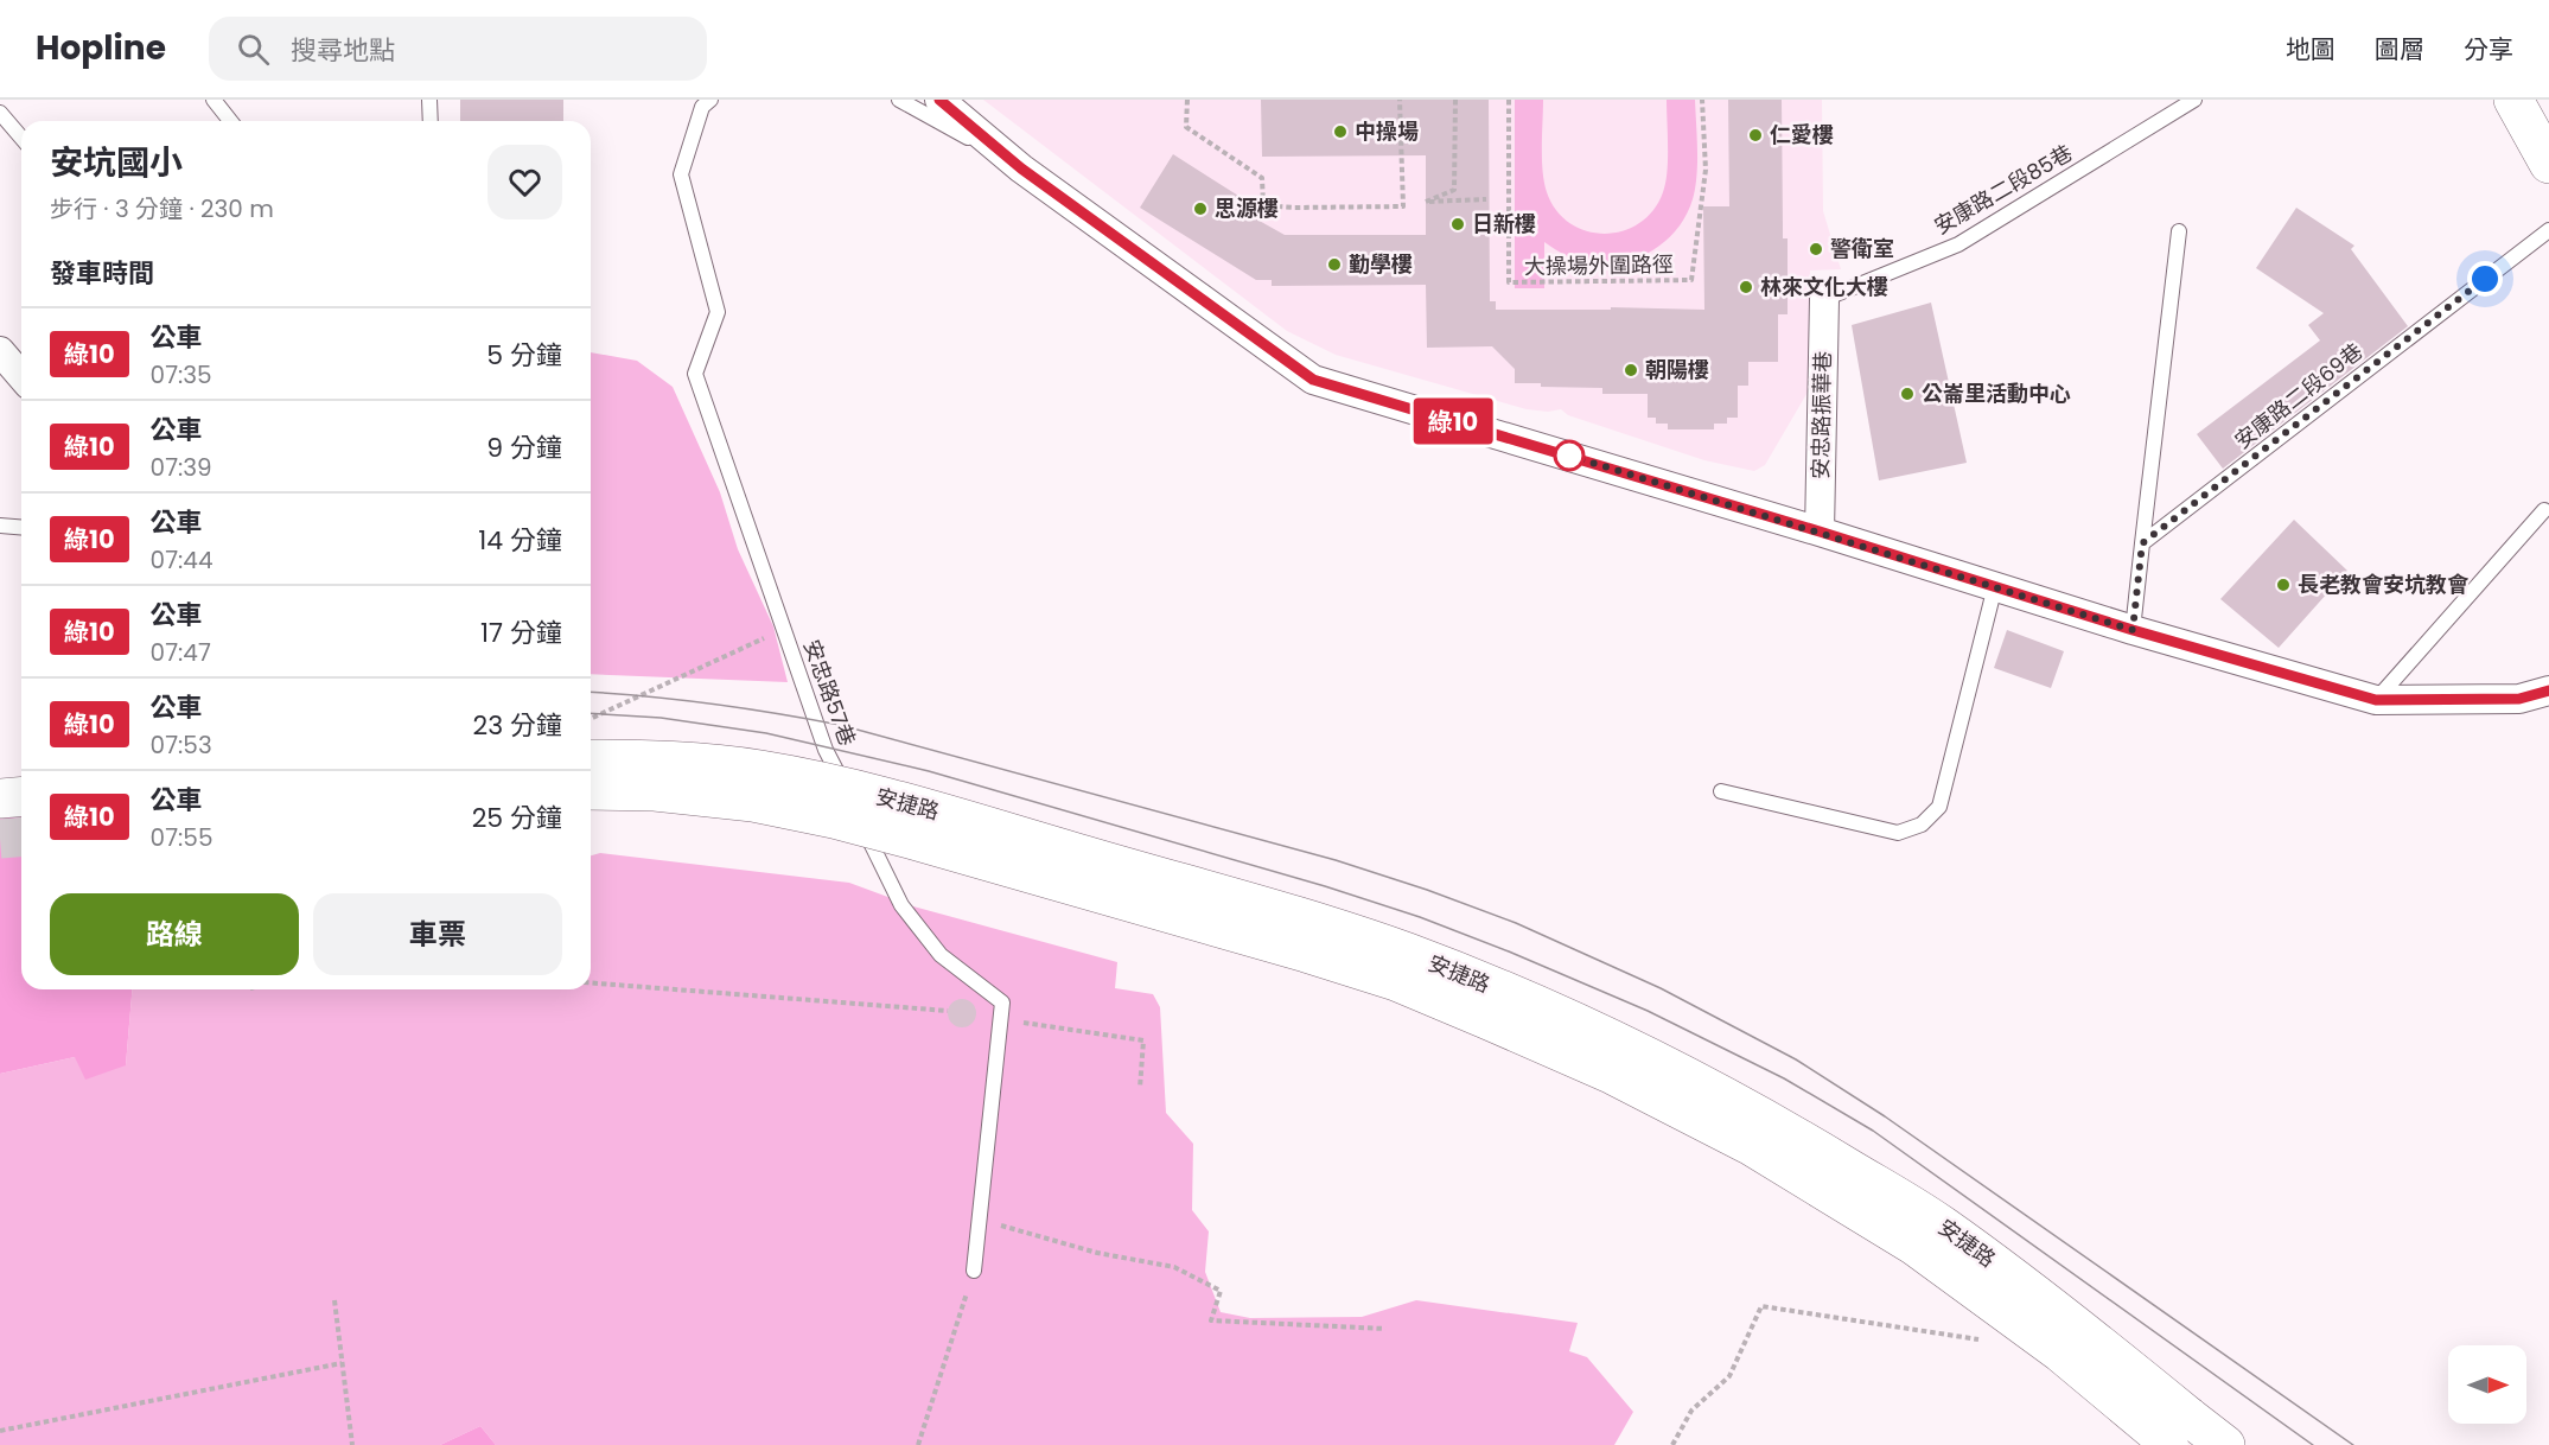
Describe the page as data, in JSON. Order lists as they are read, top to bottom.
{
  "streets": {
    "street": ["安忠路振華巷", "安捷路"],
    "lane": ["安康路二段85巷", "安康路二段69巷", "安忠路57巷"],
    "path": ["大操場外圍路徑"]
  },
  "crossings": [
    ["安康路二段85巷", "安忠路振華巷"]
  ],
  "places": [
    "中操場",
    "仁愛樓",
    "思源樓",
    "日新樓",
    "警衛室",
    "勤學樓",
    "林來文化大樓",
    "朝陽樓",
    "公崙里活動中心",
    "長老教會安坑教會"
  ],
  "lines": ["bus line 綠10"],
  "north": "right",
  "page": {
    "header": "Hopline",
    "search": "搜尋地點",
    "nav": ["地圖", "圖層", "分享"],
    "on_map": "綠10",
    "heading": [
      ["安坑國小", "步行 · 3 分鐘 · 230 m"],
      "發車時間"
    ],
    "list": [
      {
        "mark": "綠10",
        "name": "公車",
        "note": "07:35",
        "value": "5 分鐘"
      },
      {
        "mark": "綠10",
        "name": "公車",
        "note": "07:39",
        "value": "9 分鐘"
      },
      {
        "mark": "綠10",
        "name": "公車",
        "note": "07:44",
        "value": "14 分鐘"
      },
      {
        "mark": "綠10",
        "name": "公車",
        "note": "07:47",
        "value": "17 分鐘"
      },
      {
        "mark": "綠10",
        "name": "公車",
        "note": "07:53",
        "value": "23 分鐘"
      },
      {
        "mark": "綠10",
        "name": "公車",
        "note": "07:55",
        "value": "25 分鐘"
      }
    ],
    "buttons": ["路線", "車票"]
  }
}
